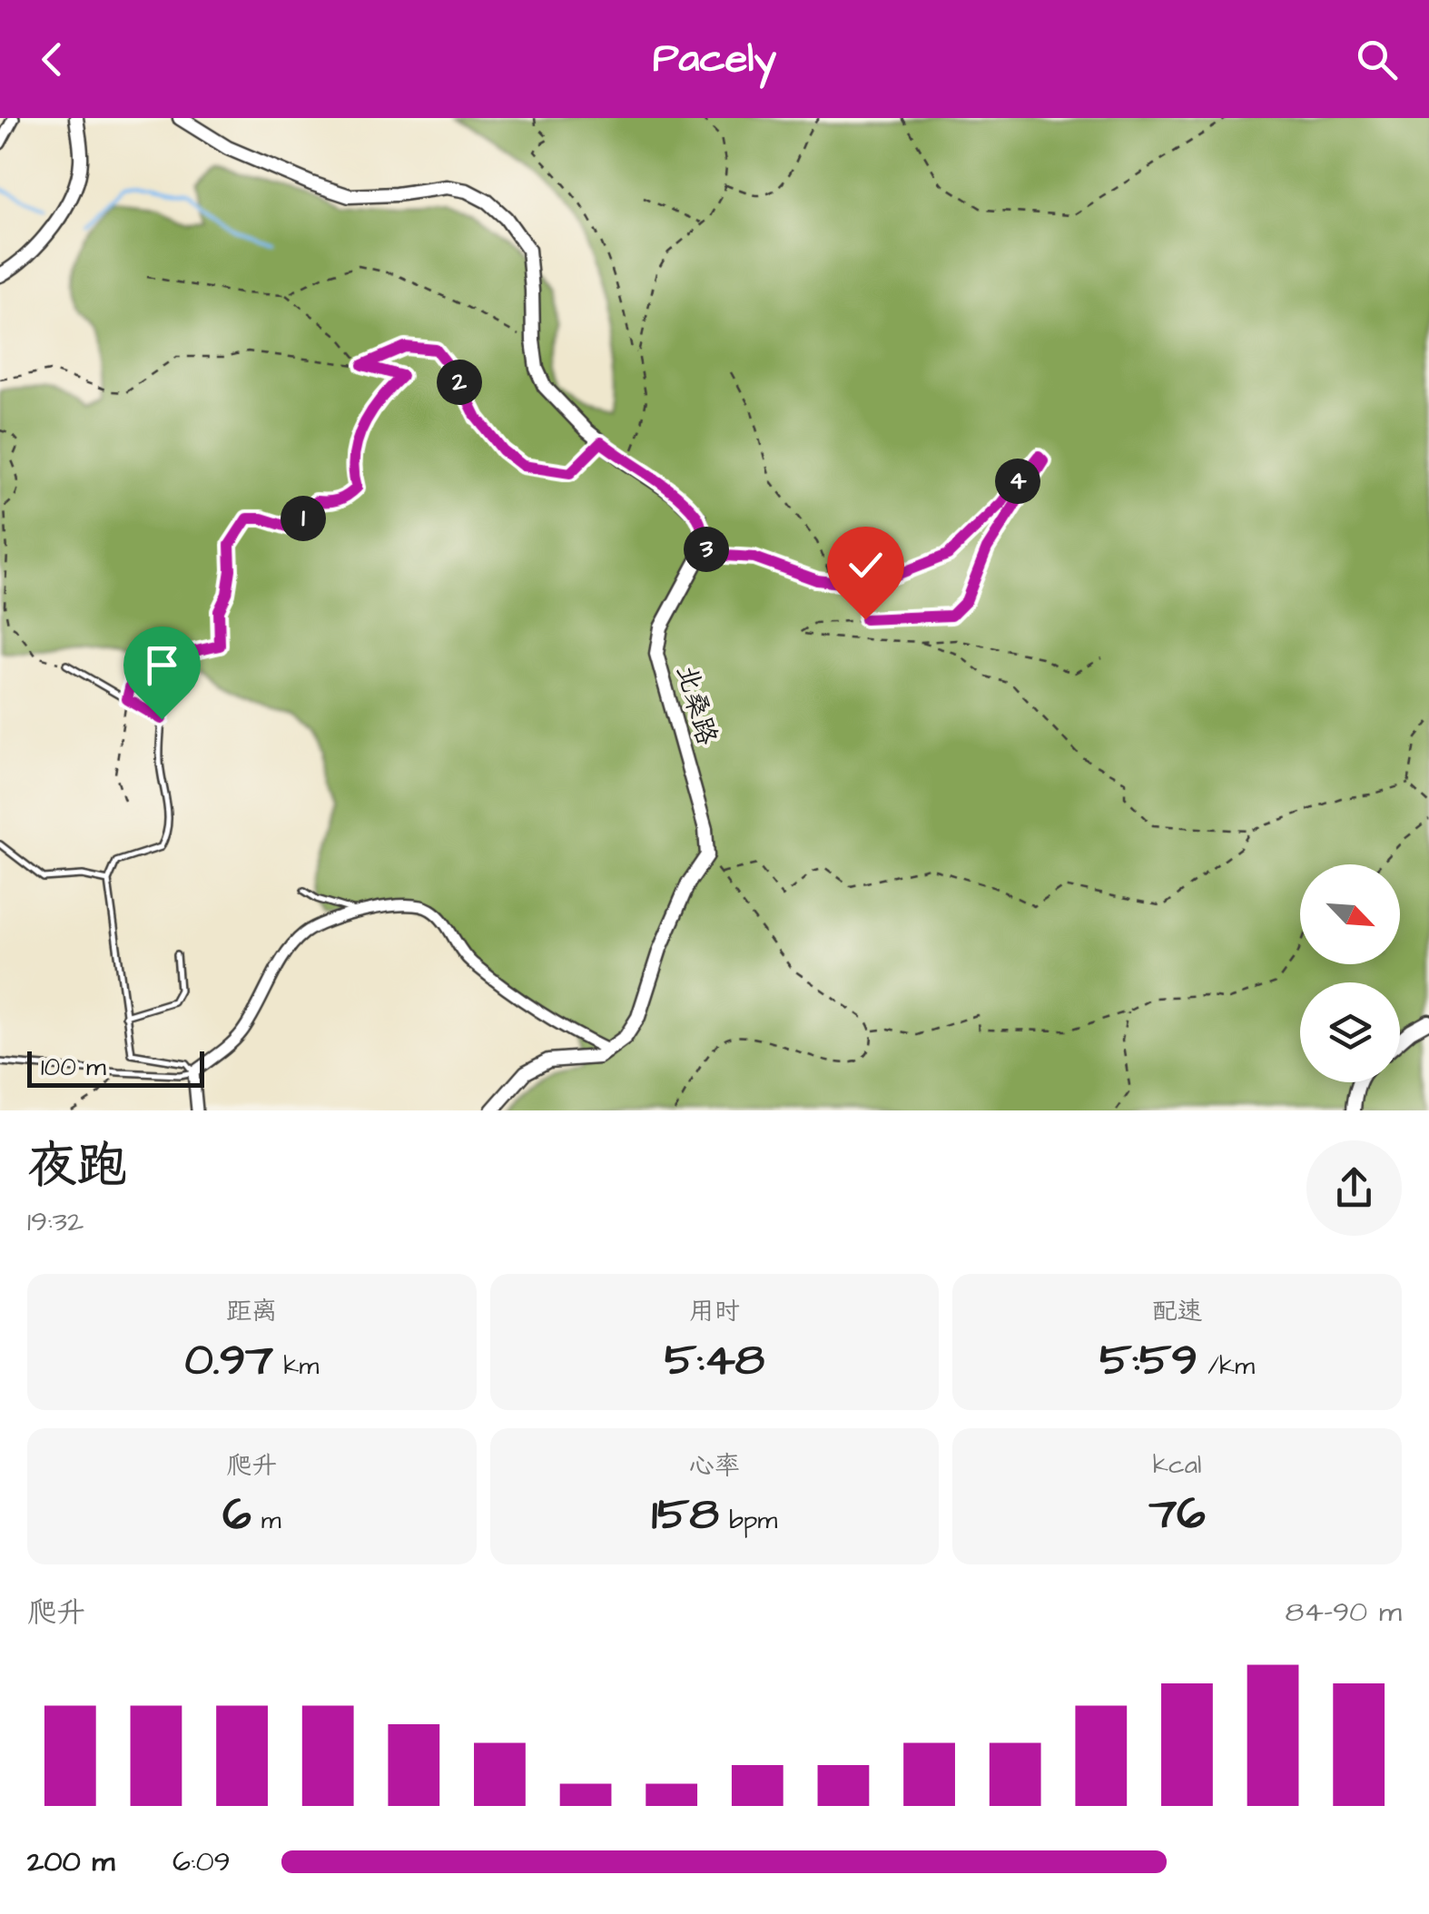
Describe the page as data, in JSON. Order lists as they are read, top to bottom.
{
  "streets": {
    "street": ["北桑路"]
  },
  "scale_bar": "100 m",
  "north": "bottom right",
  "page": {
    "header": "Pacely",
    "pins": [
      "2",
      "4",
      "1",
      "3"
    ],
    "scale": "100 m",
    "heading": ["夜跑", "19:32"],
    "stats": [
      ["距离", "0.97 km"],
      ["用时", "5:48"],
      ["配速", "5:59 /km"],
      ["爬升", "6 m"],
      ["心率", "158 bpm"],
      ["kcal", "76"]
    ],
    "chart": ["爬升", "84–90 m"],
    "list": [
      {
        "name": "200 m",
        "note": "6:09"
      }
    ]
  }
}
